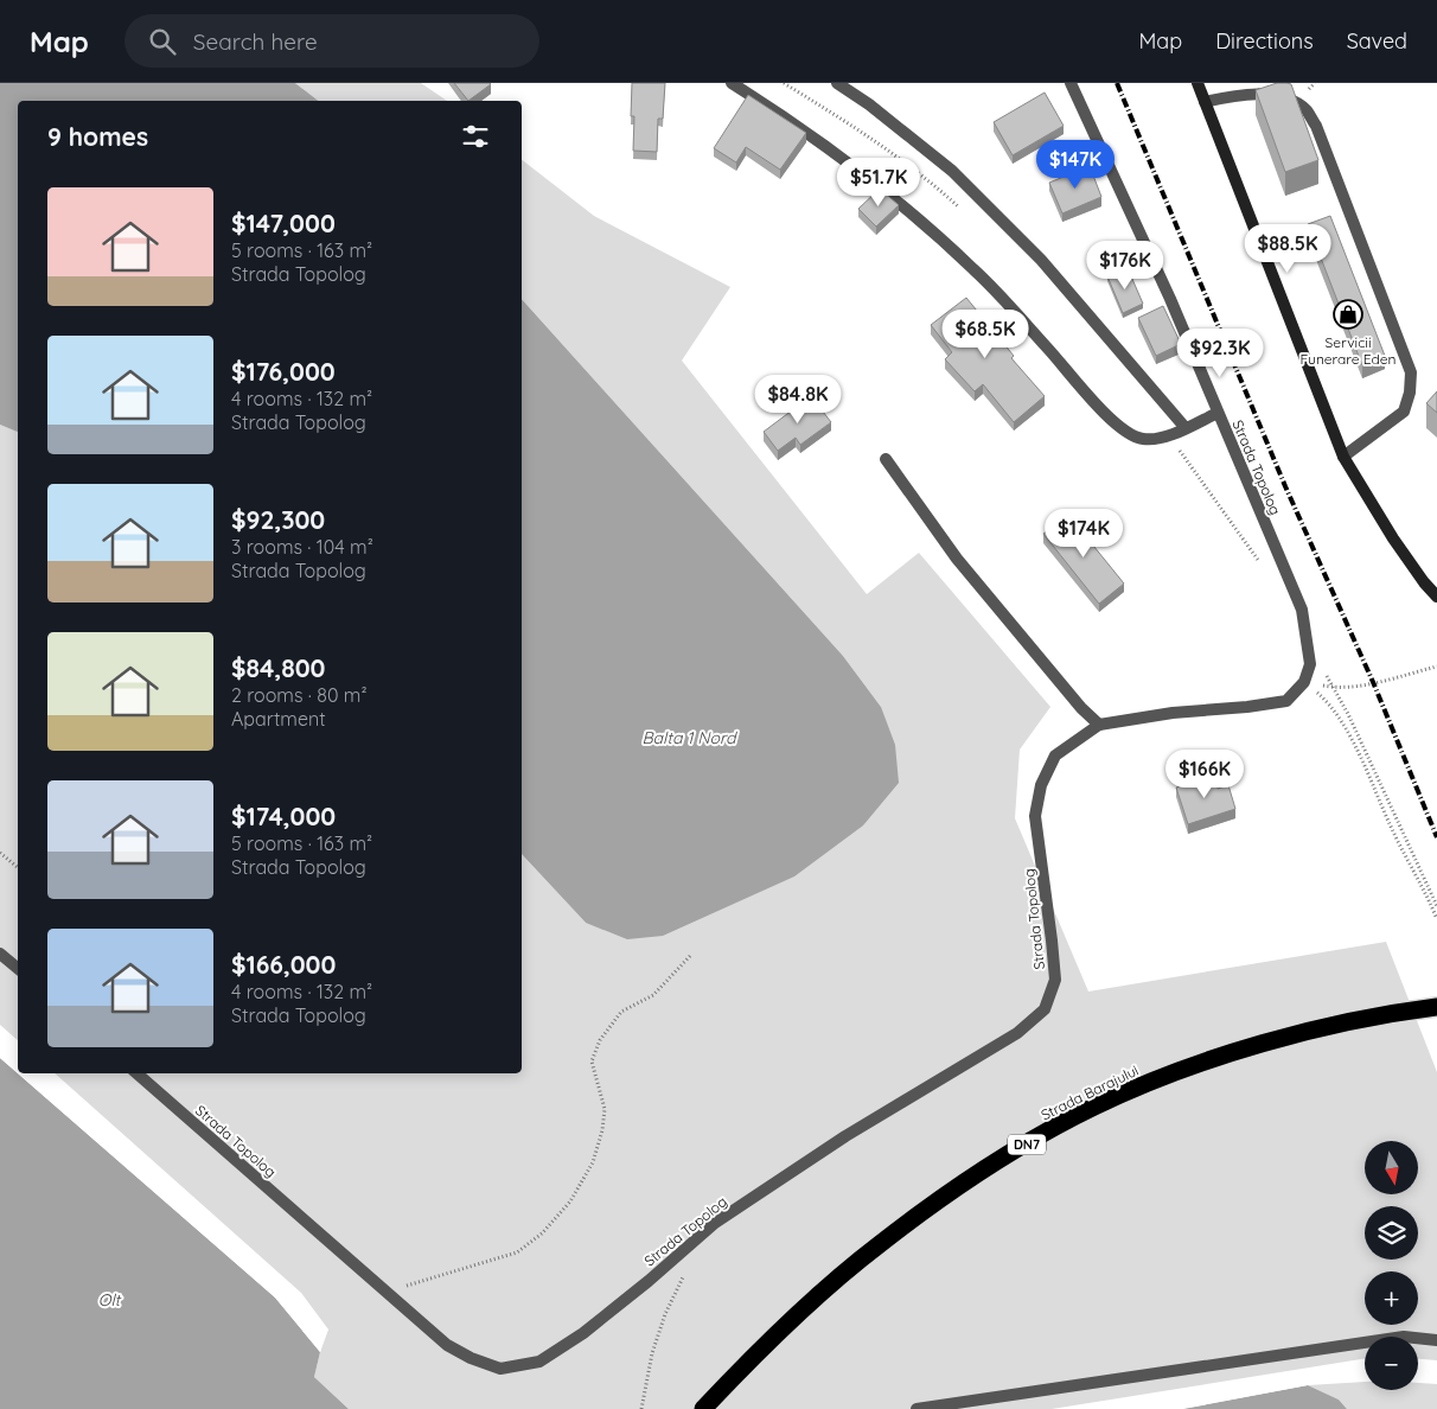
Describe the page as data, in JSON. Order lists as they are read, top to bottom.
{
  "streets": {
    "highway": ["Strada Barajului", "DN7"],
    "street": ["Strada Topolog"]
  },
  "water": ["Balta 1 Nord", "Olt"],
  "places": {
    "shop": ["Servicii Funerare Eden"]
  },
  "north": "bottom",
  "page": {
    "header": "Map",
    "search": "Search here",
    "nav": ["Map", "Directions", "Saved"],
    "heading": "9 homes",
    "price": [
      "$147K",
      "$51.7K",
      "$88.5K",
      "$176K",
      "$68.5K",
      "$92.3K",
      "$84.8K",
      "$174K",
      "$166K"
    ],
    "list": [
      {
        "name": "$147,000",
        "note": "5 rooms · 163 m² · Strada Topolog"
      },
      {
        "name": "$176,000",
        "note": "4 rooms · 132 m² · Strada Topolog"
      },
      {
        "name": "$92,300",
        "note": "3 rooms · 104 m² · Strada Topolog"
      },
      {
        "name": "$84,800",
        "note": "2 rooms · 80 m² · Apartment"
      },
      {
        "name": "$174,000",
        "note": "5 rooms · 163 m² · Strada Topolog"
      },
      {
        "name": "$166,000",
        "note": "4 rooms · 132 m² · Strada Topolog"
      }
    ],
    "map_buttons": ["+", "−"]
  }
}
